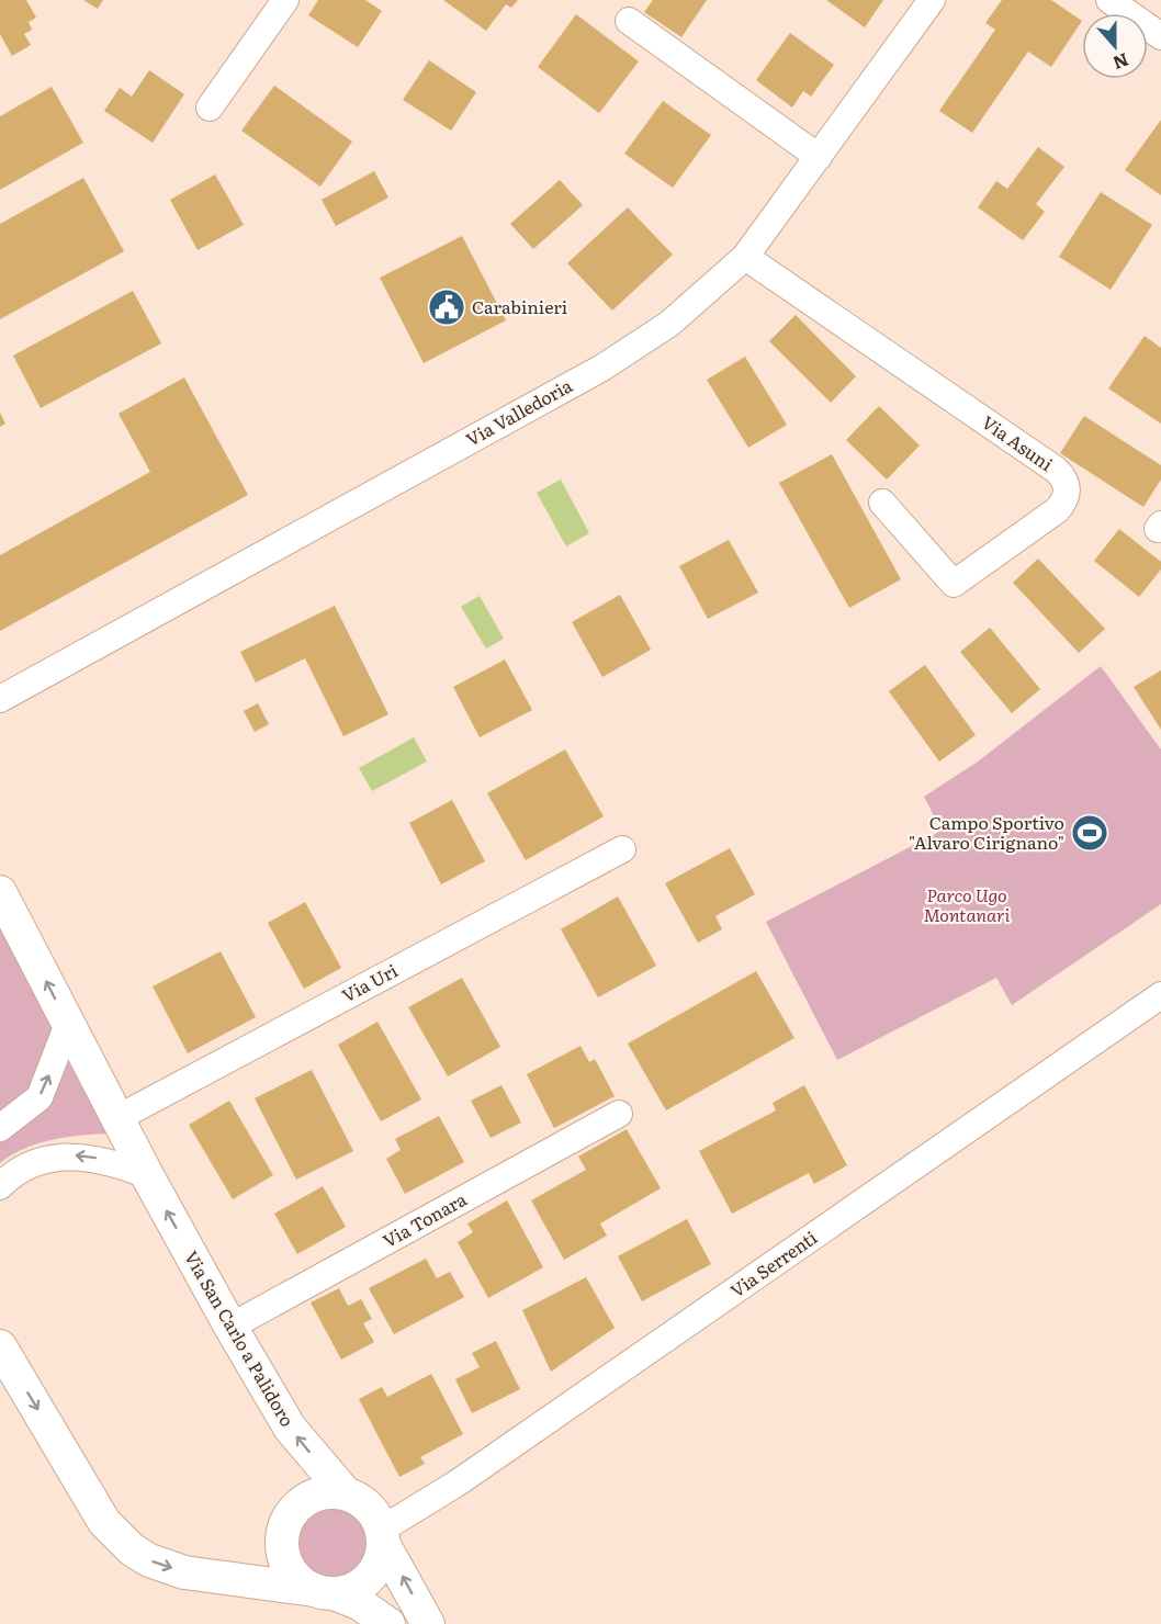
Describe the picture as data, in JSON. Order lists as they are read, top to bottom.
{
  "streets": {
    "street": [
      "Via Valledoria",
      "Via Asuni",
      "Via Uri",
      "Via Tonara",
      "Via Serrenti",
      "Via San Carlo a Palidoro"
    ]
  },
  "crossings": [
    ["Via Valledoria", "Via Asuni"],
    ["Via Uri", "Via San Carlo a Palidoro"],
    ["Via Tonara", "Via San Carlo a Palidoro"],
    ["Via Serrenti", "Via San Carlo a Palidoro"]
  ],
  "one_way": ["Via San Carlo a Palidoro"],
  "parks": ["Parco Ugo Montanari"],
  "places": {
    "public building": ["Carabinieri"],
    "sports": ["Campo Sportivo \"Alvaro Cirignano\""]
  },
  "north": "bottom"
}
